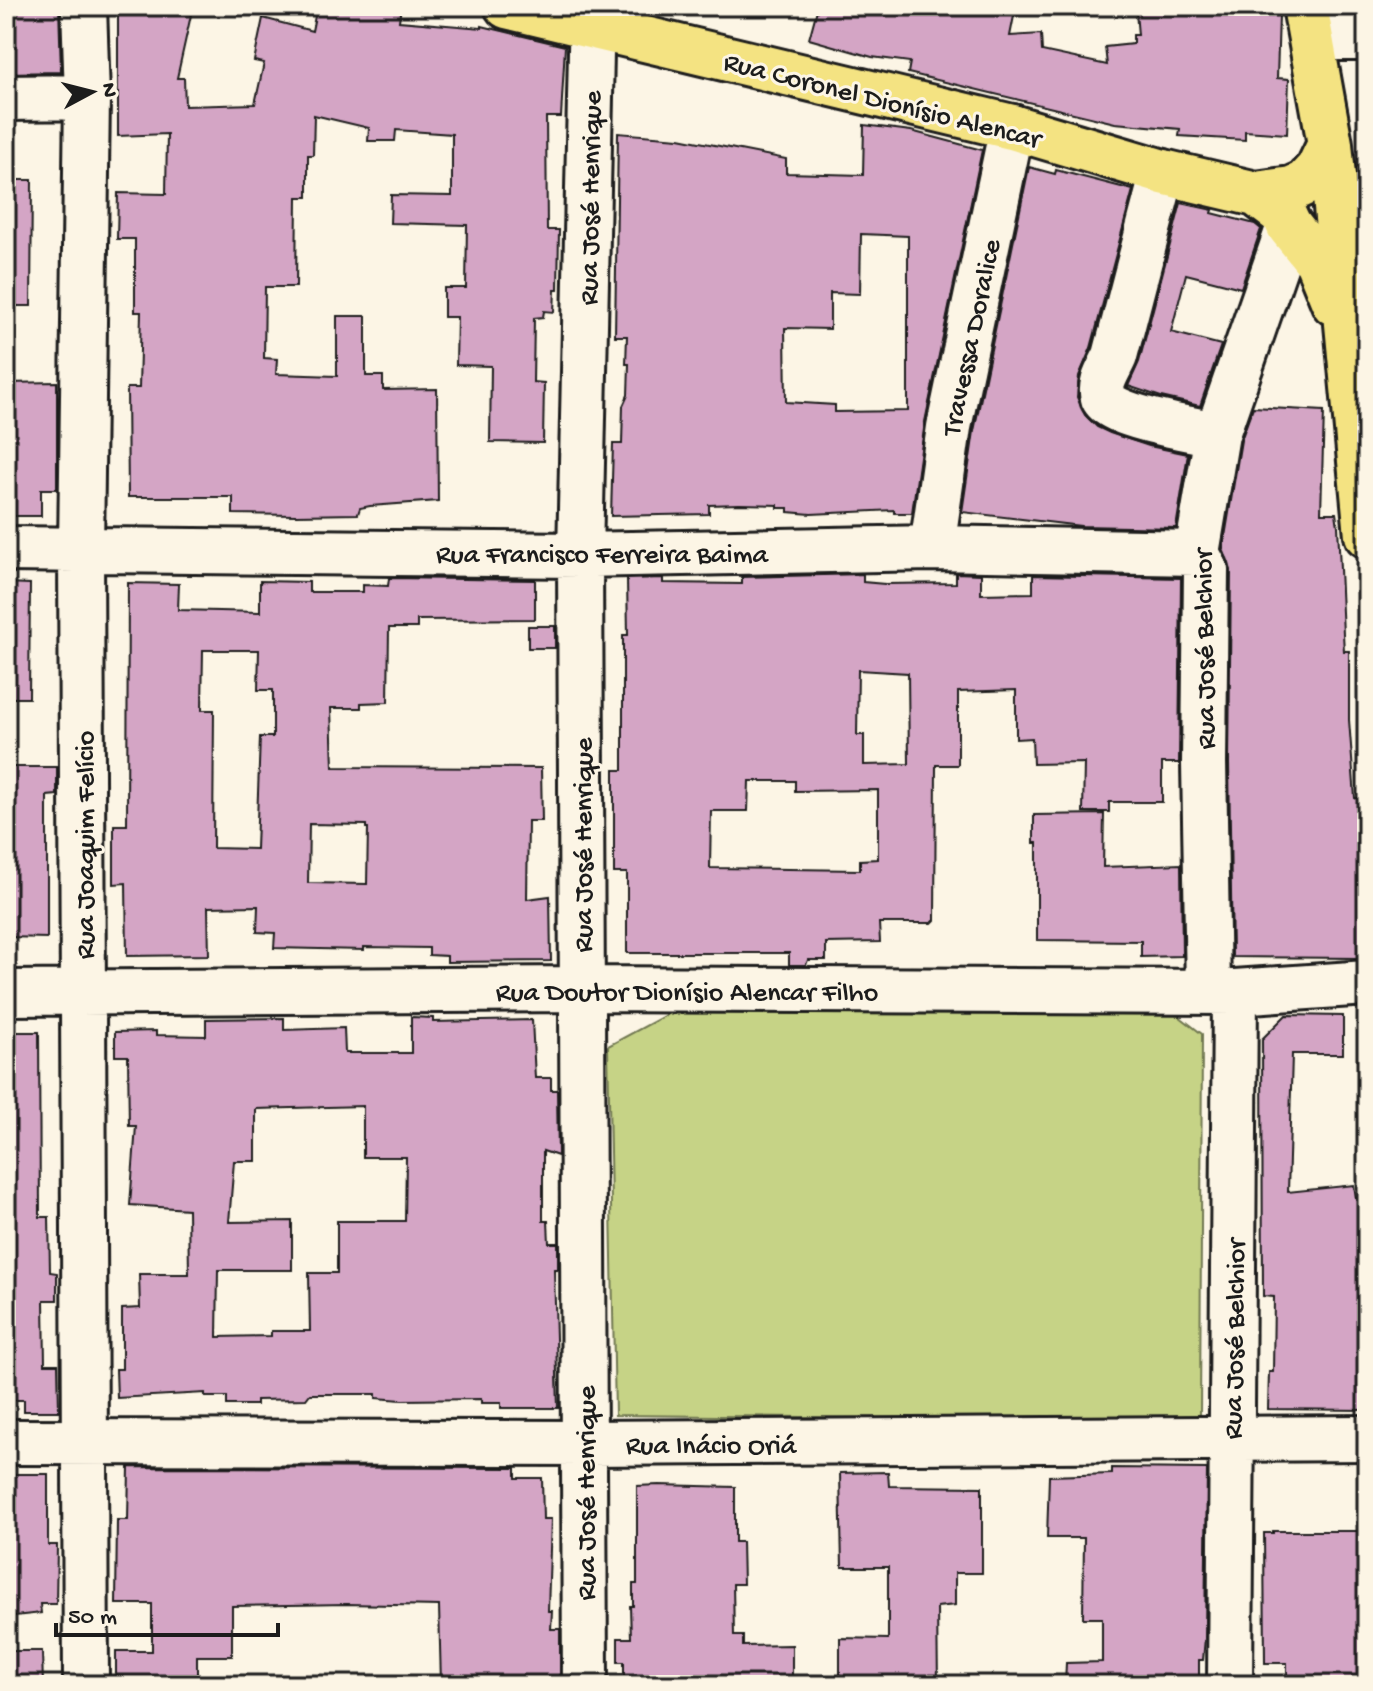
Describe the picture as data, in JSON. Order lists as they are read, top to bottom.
{
  "streets": {
    "main road": ["Rua Coronel Dionísio Alencar"],
    "street": [
      "Rua José Henrique",
      "Travessa Doralice",
      "Rua Francisco Ferreira Baima",
      "Rua José Belchior",
      "Rua Joaquim Felício",
      "Rua Doutor Dionísio Alencar Filho",
      "Rua Inácio Oriá"
    ]
  },
  "crossings": [
    ["Rua Coronel Dionísio Alencar", "Rua José Henrique"],
    ["Rua Coronel Dionísio Alencar", "Travessa Doralice"],
    ["Rua Coronel Dionísio Alencar", "Rua José Belchior"],
    ["Rua José Henrique", "Rua Francisco Ferreira Baima"],
    ["Rua José Henrique", "Rua Doutor Dionísio Alencar Filho"],
    ["Rua José Henrique", "Rua Inácio Oriá"],
    ["Travessa Doralice", "Rua Francisco Ferreira Baima"],
    ["Rua Francisco Ferreira Baima", "Rua José Belchior"],
    ["Rua Francisco Ferreira Baima", "Rua Joaquim Felício"],
    ["Rua José Belchior", "Rua Doutor Dionísio Alencar Filho"],
    ["Rua José Belchior", "Rua Inácio Oriá"],
    ["Rua Joaquim Felício", "Rua Doutor Dionísio Alencar Filho"],
    ["Rua Joaquim Felício", "Rua Inácio Oriá"]
  ],
  "scale_bar": "50 m",
  "north": "right"
}
